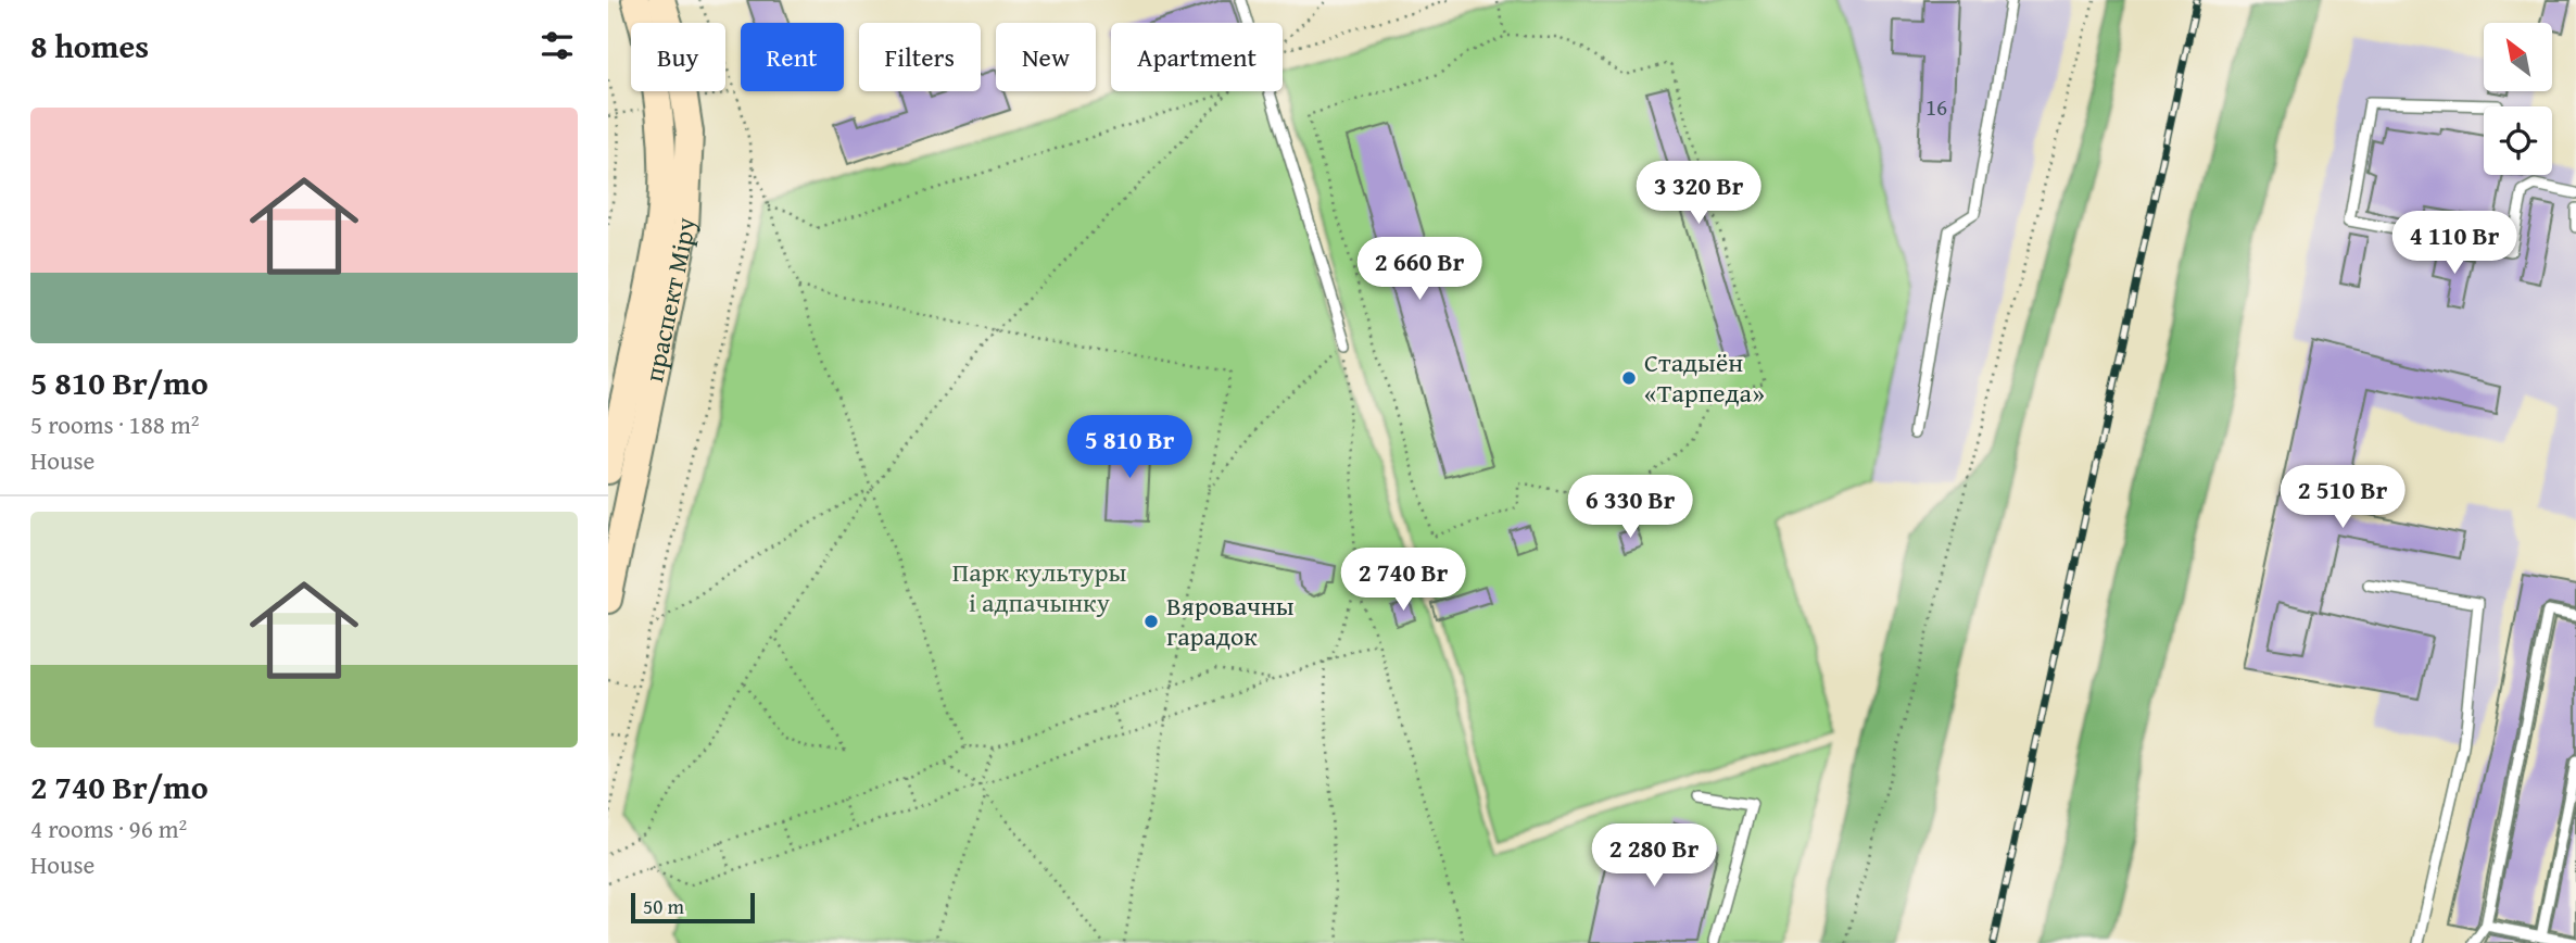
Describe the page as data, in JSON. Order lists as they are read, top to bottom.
{
  "streets": {
    "main road": ["праспект Міру"]
  },
  "parks": ["Парк культуры і адпачынку"],
  "places": ["Стадыён «Тарпеда»", "Вяровачны гарадок"],
  "house_numbers": ["16"],
  "scale_bar": "50 m",
  "north": "top left",
  "page": {
    "heading": "8 homes",
    "chip": [
      "Buy",
      "Rent",
      "Filters",
      "New",
      "Apartment"
    ],
    "list": [
      {
        "name": "5 810 Br/mo",
        "note": "5 rooms · 188 m² · House"
      },
      {
        "name": "2 740 Br/mo",
        "note": "4 rooms · 96 m² · House"
      }
    ],
    "price": [
      "3 320 Br",
      "4 110 Br",
      "2 660 Br",
      "5 810 Br",
      "2 510 Br",
      "6 330 Br",
      "2 740 Br",
      "2 280 Br"
    ],
    "scale": "50 m"
  }
}
